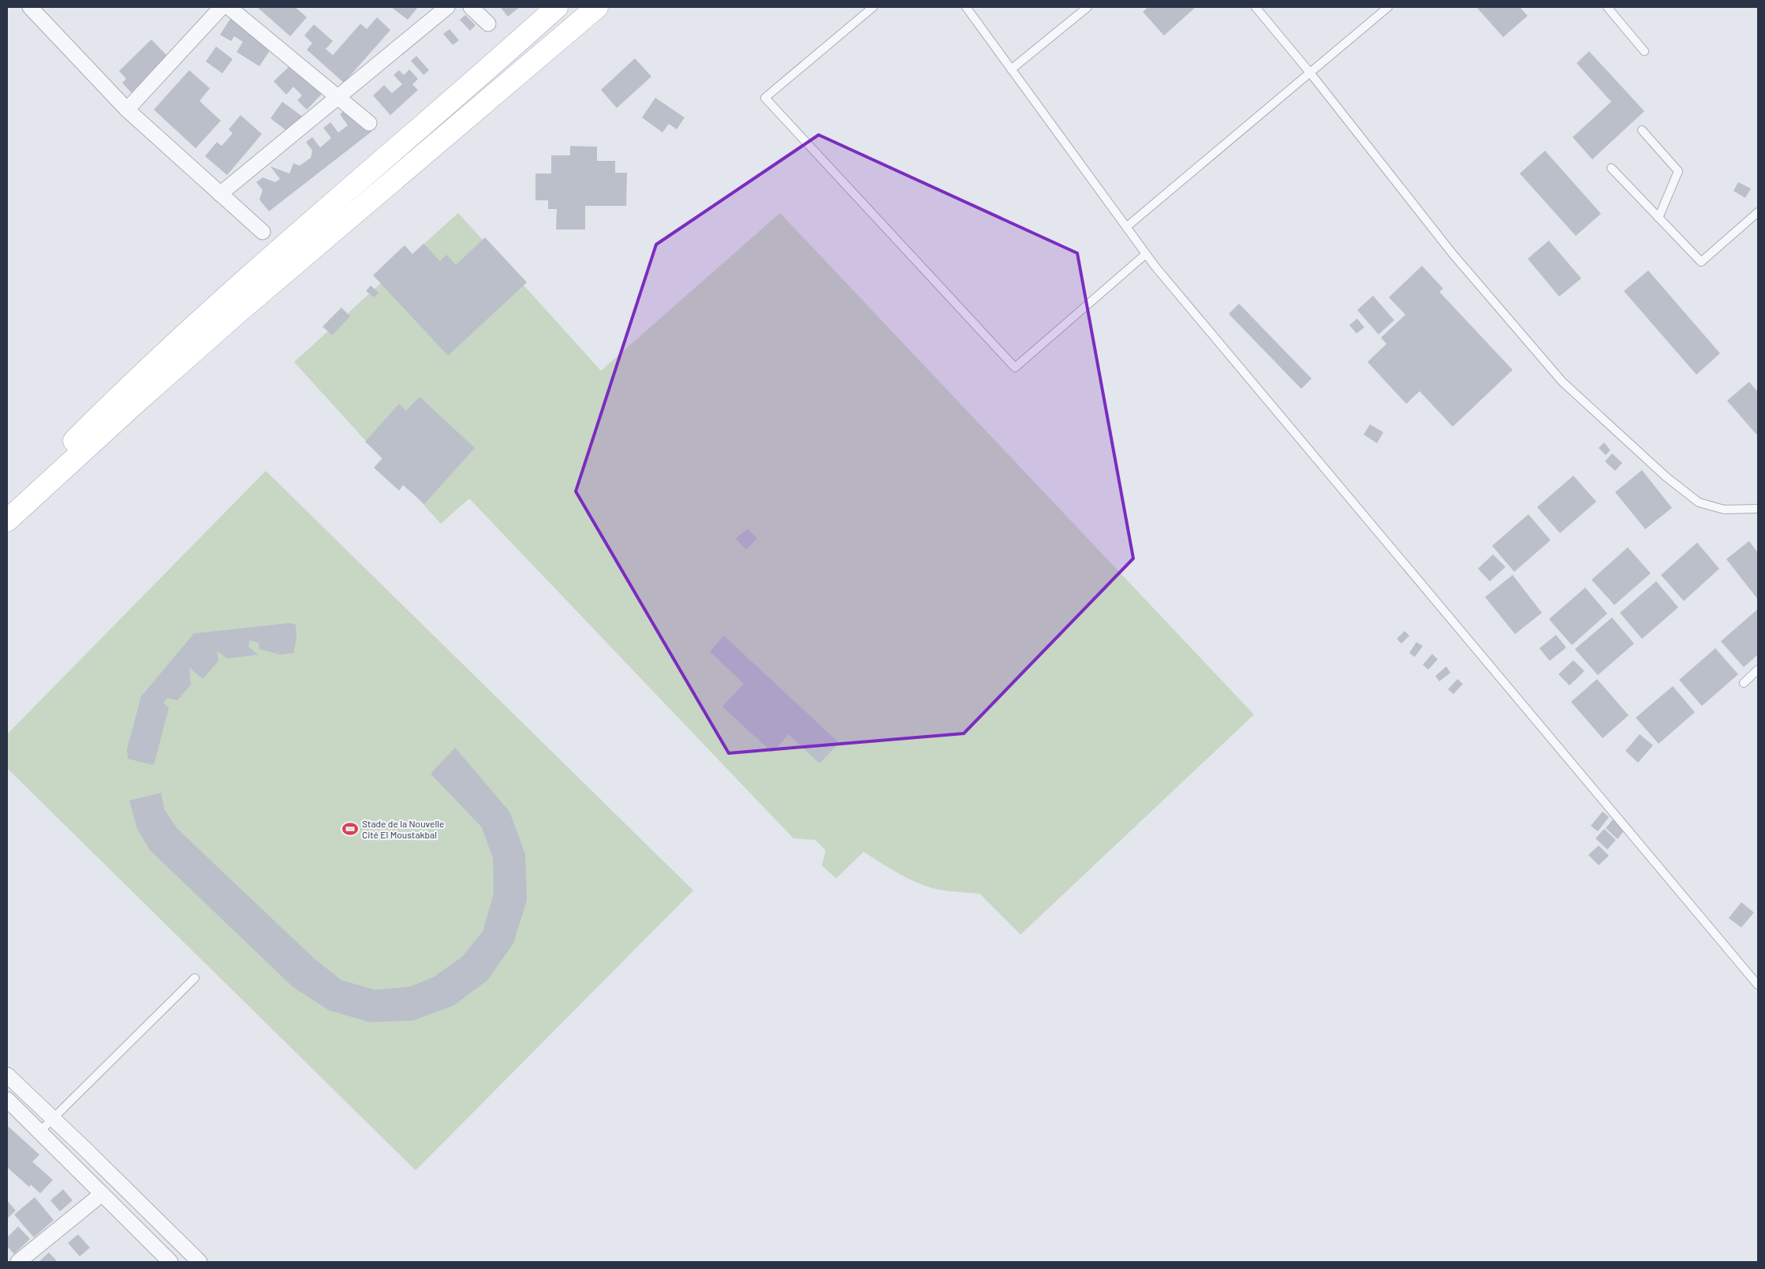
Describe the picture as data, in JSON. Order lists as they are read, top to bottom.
{
  "places": {
    "sports": ["Stade de la Nouvelle Cité El Moustakbal"]
  }
}
